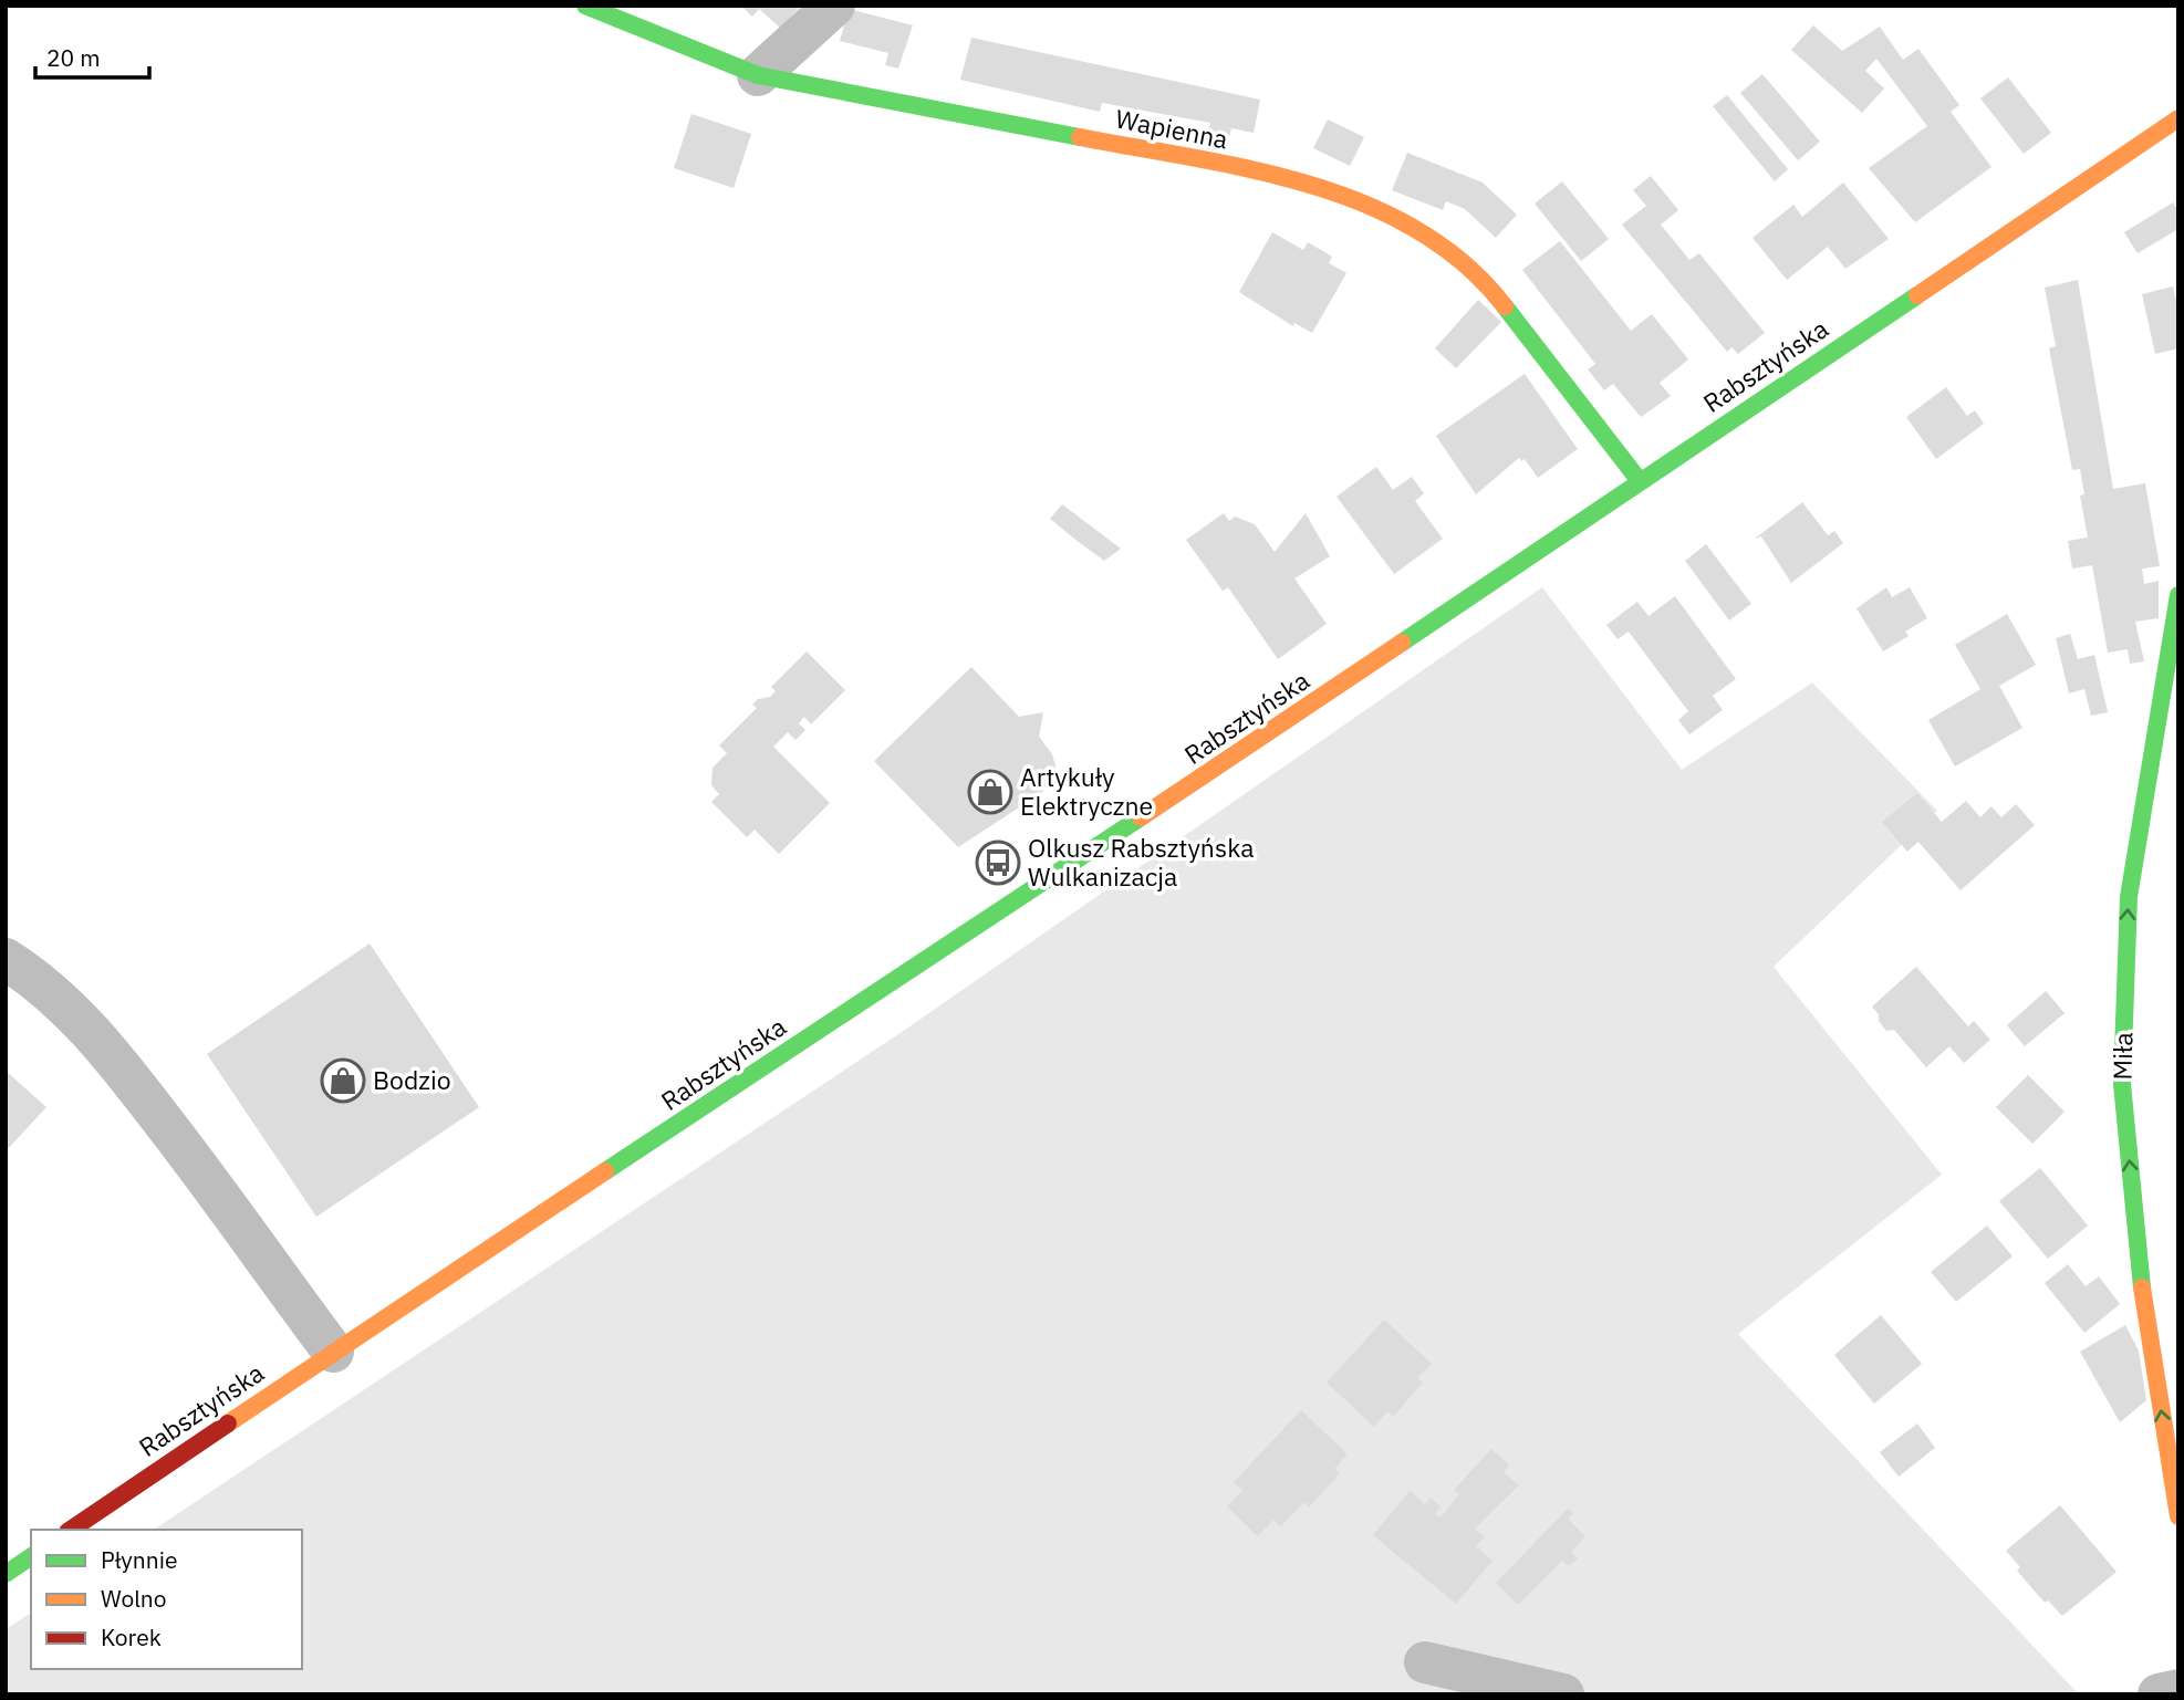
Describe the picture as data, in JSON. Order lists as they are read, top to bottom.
{
  "streets": {
    "street": ["Wapienna", "Rabsztyńska", "Miła"]
  },
  "crossings": [
    ["Wapienna", "Rabsztyńska"]
  ],
  "one_way": ["Miła"],
  "places": {
    "shop": ["Artykuły Elektryczne", "Bodzio"],
    "bus stop": ["Olkusz Rabsztyńska Wulkanizacja"]
  },
  "legend": ["Płynnie", "Wolno", "Korek"],
  "scale_bar": "20 m"
}
